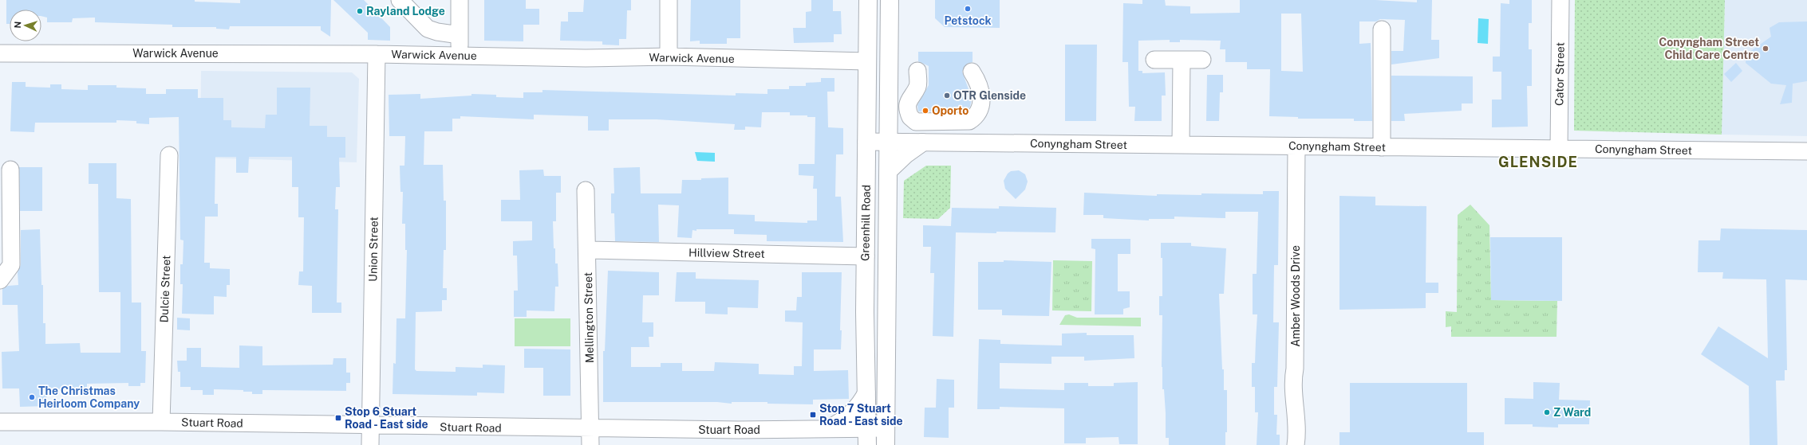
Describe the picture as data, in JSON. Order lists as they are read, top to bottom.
{
  "streets": {
    "main road": ["Greenhill Road"],
    "street": [
      "Warwick Avenue",
      "Cator Street",
      "Conyngham Street",
      "Union Street",
      "Hillview Street",
      "Dulcie Street",
      "Amber Woods Drive",
      "Mellington Street",
      "Stuart Road"
    ]
  },
  "crossings": [
    ["Warwick Avenue", "Greenhill Road"],
    ["Warwick Avenue", "Union Street"],
    ["Cator Street", "Conyngham Street"],
    ["Conyngham Street", "Greenhill Road"],
    ["Conyngham Street", "Amber Woods Drive"],
    ["Greenhill Road", "Hillview Street"],
    ["Greenhill Road", "Stuart Road"],
    ["Union Street", "Stuart Road"],
    ["Hillview Street", "Mellington Street"],
    ["Dulcie Street", "Stuart Road"],
    ["Mellington Street", "Stuart Road"]
  ],
  "districts": ["GLENSIDE"],
  "places": {
    "other": [
      "Petstock",
      "Rayland Lodge",
      "Conyngham Street Child Care Centre",
      "OTR Glenside",
      "Oporto",
      "The Christmas Heirloom Company",
      "Z Ward"
    ],
    "transit": ["Stop 7 Stuart Road - East side", "Stop 6 Stuart Road - East side"]
  },
  "north": "left"
}
